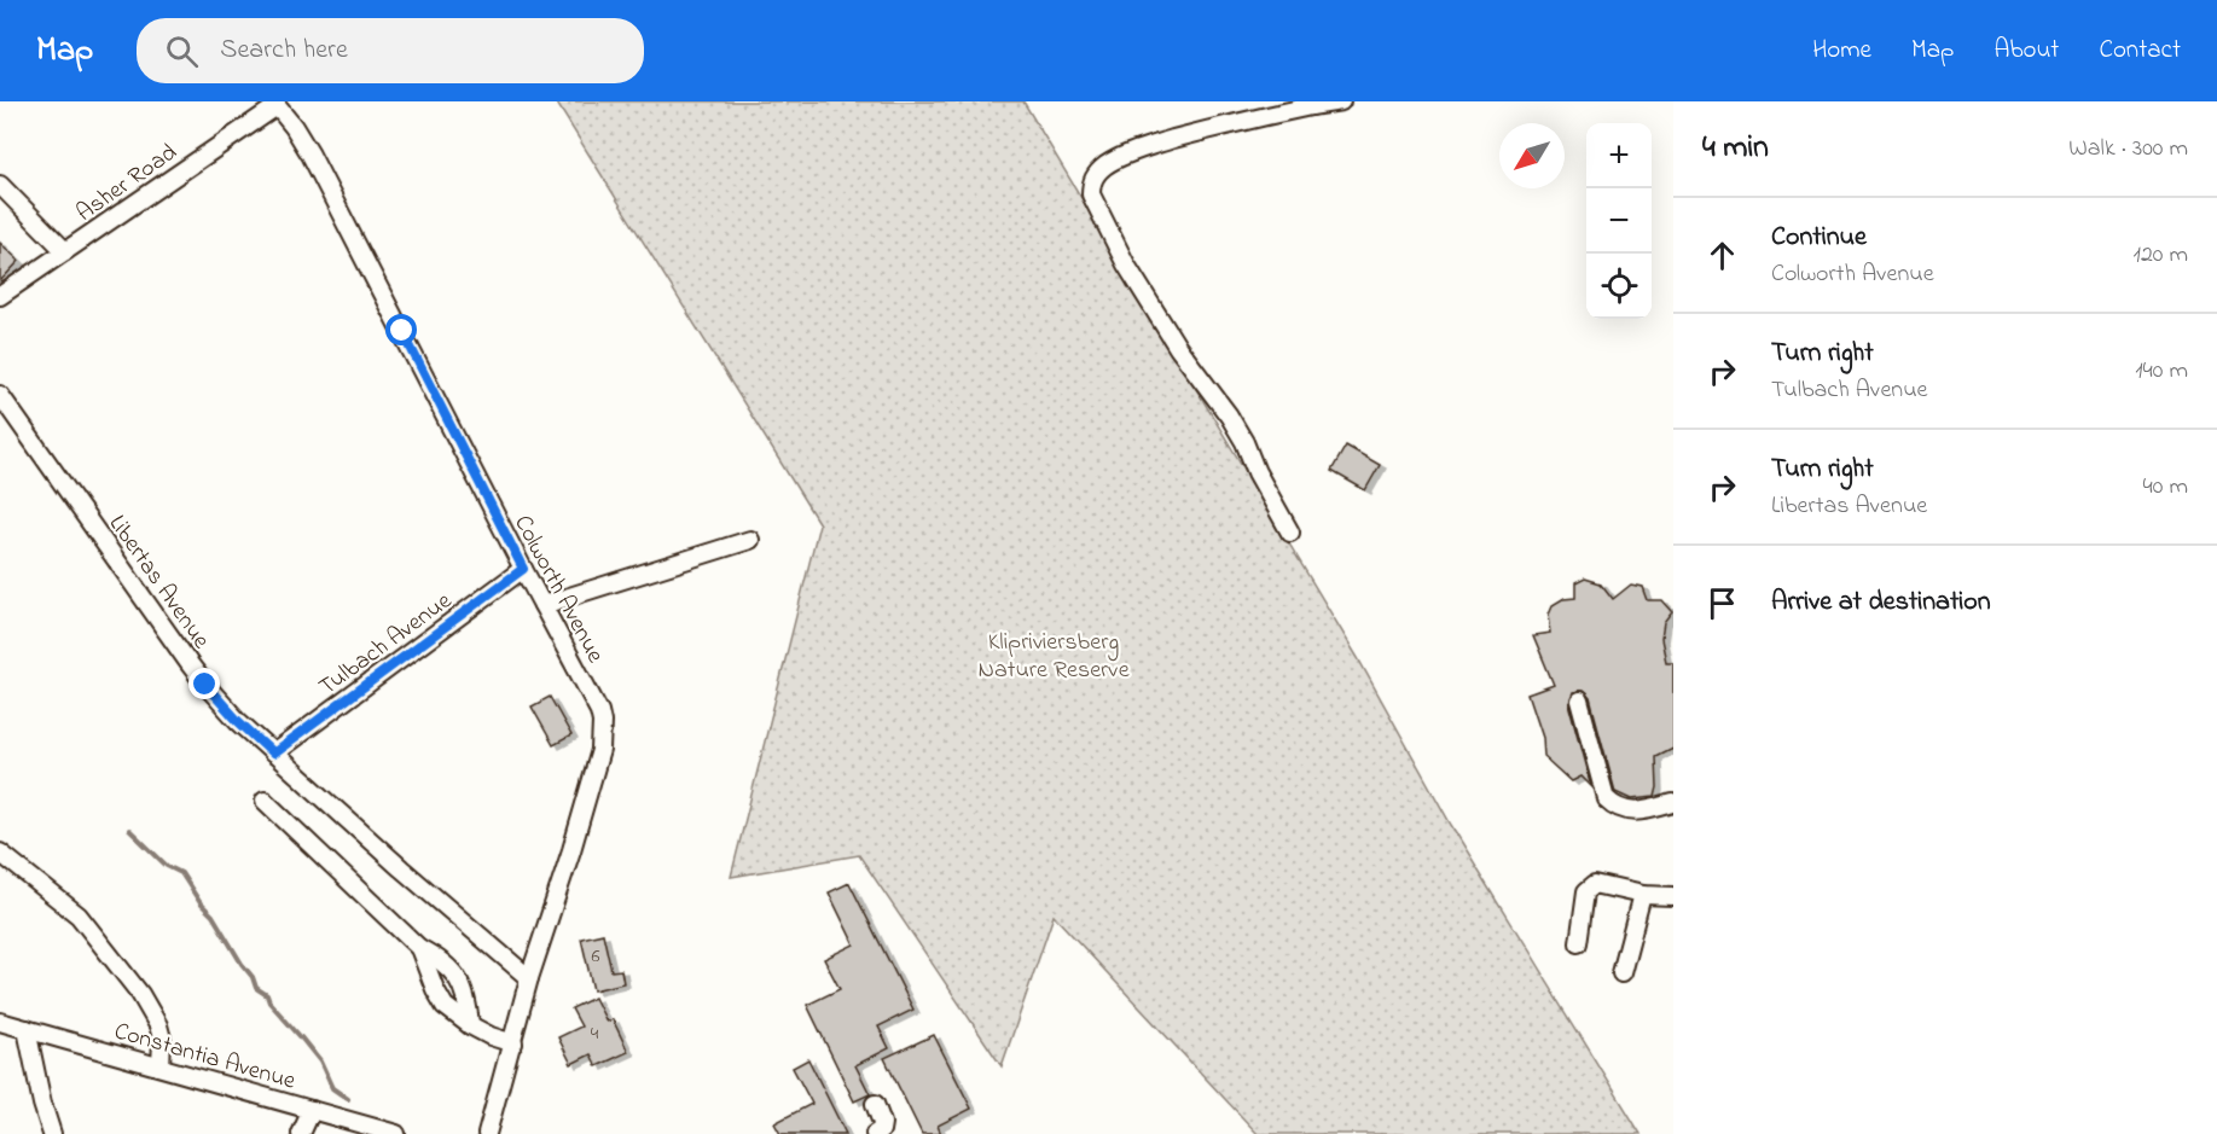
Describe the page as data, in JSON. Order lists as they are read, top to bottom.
{
  "streets": {
    "street": [
      "Asher Road",
      "Libertas Avenue",
      "Colworth Avenue",
      "Tulbach Avenue",
      "Constantia Avenue"
    ]
  },
  "crossings": [
    ["Asher Road", "Colworth Avenue"],
    ["Libertas Avenue", "Colworth Avenue"],
    ["Libertas Avenue", "Tulbach Avenue"],
    ["Colworth Avenue", "Tulbach Avenue"]
  ],
  "parks": ["Klipriviersberg Nature Reserve"],
  "house_numbers": ["6", "4"],
  "north": "bottom left",
  "page": {
    "header": "Map",
    "search": "Search here",
    "nav": [
      "Home",
      "Map",
      "About",
      "Contact"
    ],
    "heading": ["4 min", "Walk · 300 m"],
    "map_buttons": ["+", "−"],
    "list": [
      ["Continue", "Colworth Avenue", "120 m"],
      ["Turn right", "Tulbach Avenue", "140 m"],
      ["Turn right", "Libertas Avenue", "40 m"],
      "Arrive at destination"
    ]
  }
}
